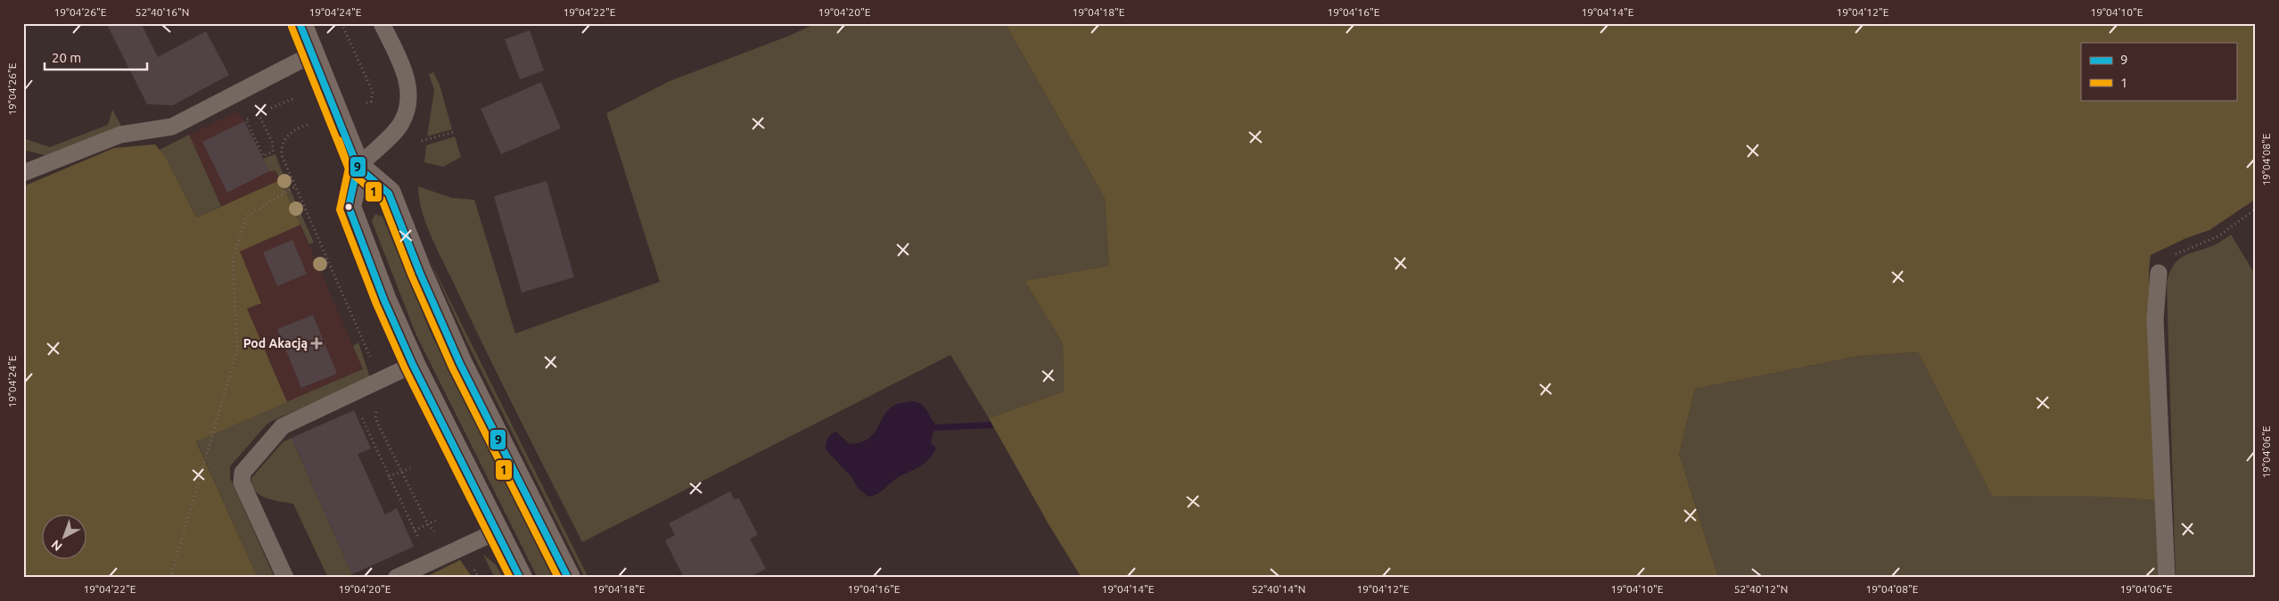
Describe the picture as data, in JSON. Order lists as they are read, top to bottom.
{
  "places": {
    "health": ["Pod Akacją"]
  },
  "lines": ["transit line 9", "transit line 1"],
  "legend": ["9", "1"],
  "scale_bar": "20 m",
  "north": "bottom left",
  "coordinates": [
    "19°04'26\"E",
    "52°40'16\"N",
    "19°04'24\"E",
    "19°04'22\"E",
    "19°04'20\"E",
    "19°04'18\"E",
    "19°04'16\"E",
    "19°04'14\"E",
    "19°04'12\"E",
    "19°04'10\"E",
    "19°04'08\"E",
    "19°04'06\"E",
    "52°40'14\"N",
    "52°40'12\"N"
  ]
}
